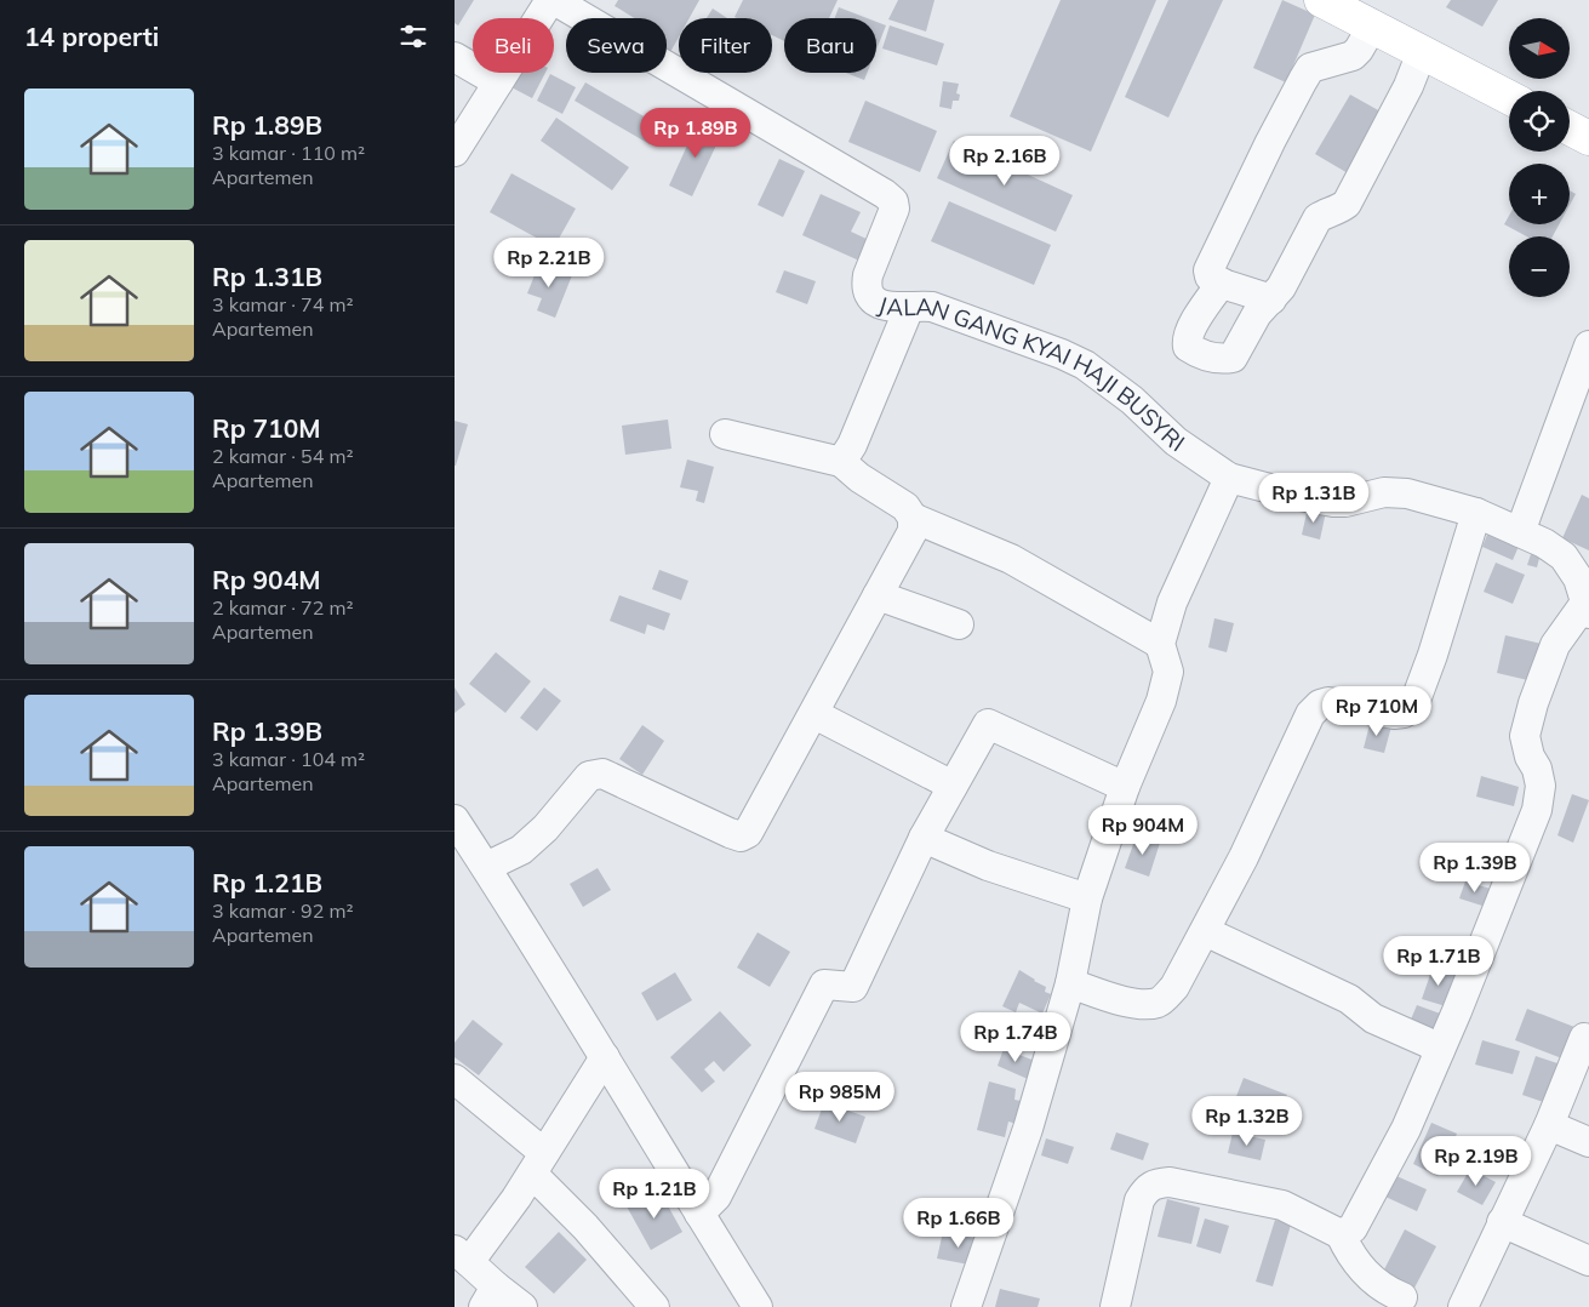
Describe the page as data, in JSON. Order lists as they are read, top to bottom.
{
  "streets": {
    "street": ["JALAN GANG KYAI HAJI BUSYRI"]
  },
  "north": "right",
  "page": {
    "heading": "14 properti",
    "map_buttons": ["+", "−"],
    "chip": [
      "Beli",
      "Sewa",
      "Filter",
      "Baru"
    ],
    "list": [
      {
        "name": "Rp 1.89B",
        "note": "3 kamar · 110 m² · Apartemen"
      },
      {
        "name": "Rp 1.31B",
        "note": "3 kamar · 74 m² · Apartemen"
      },
      {
        "name": "Rp 710M",
        "note": "2 kamar · 54 m² · Apartemen"
      },
      {
        "name": "Rp 904M",
        "note": "2 kamar · 72 m² · Apartemen"
      },
      {
        "name": "Rp 1.39B",
        "note": "3 kamar · 104 m² · Apartemen"
      },
      {
        "name": "Rp 1.21B",
        "note": "3 kamar · 92 m² · Apartemen"
      }
    ],
    "price": [
      "Rp 1.89B",
      "Rp 2.16B",
      "Rp 2.21B",
      "Rp 1.31B",
      "Rp 710M",
      "Rp 904M",
      "Rp 1.39B",
      "Rp 1.71B",
      "Rp 1.74B",
      "Rp 985M",
      "Rp 1.32B",
      "Rp 2.19B",
      "Rp 1.21B",
      "Rp 1.66B"
    ]
  }
}
